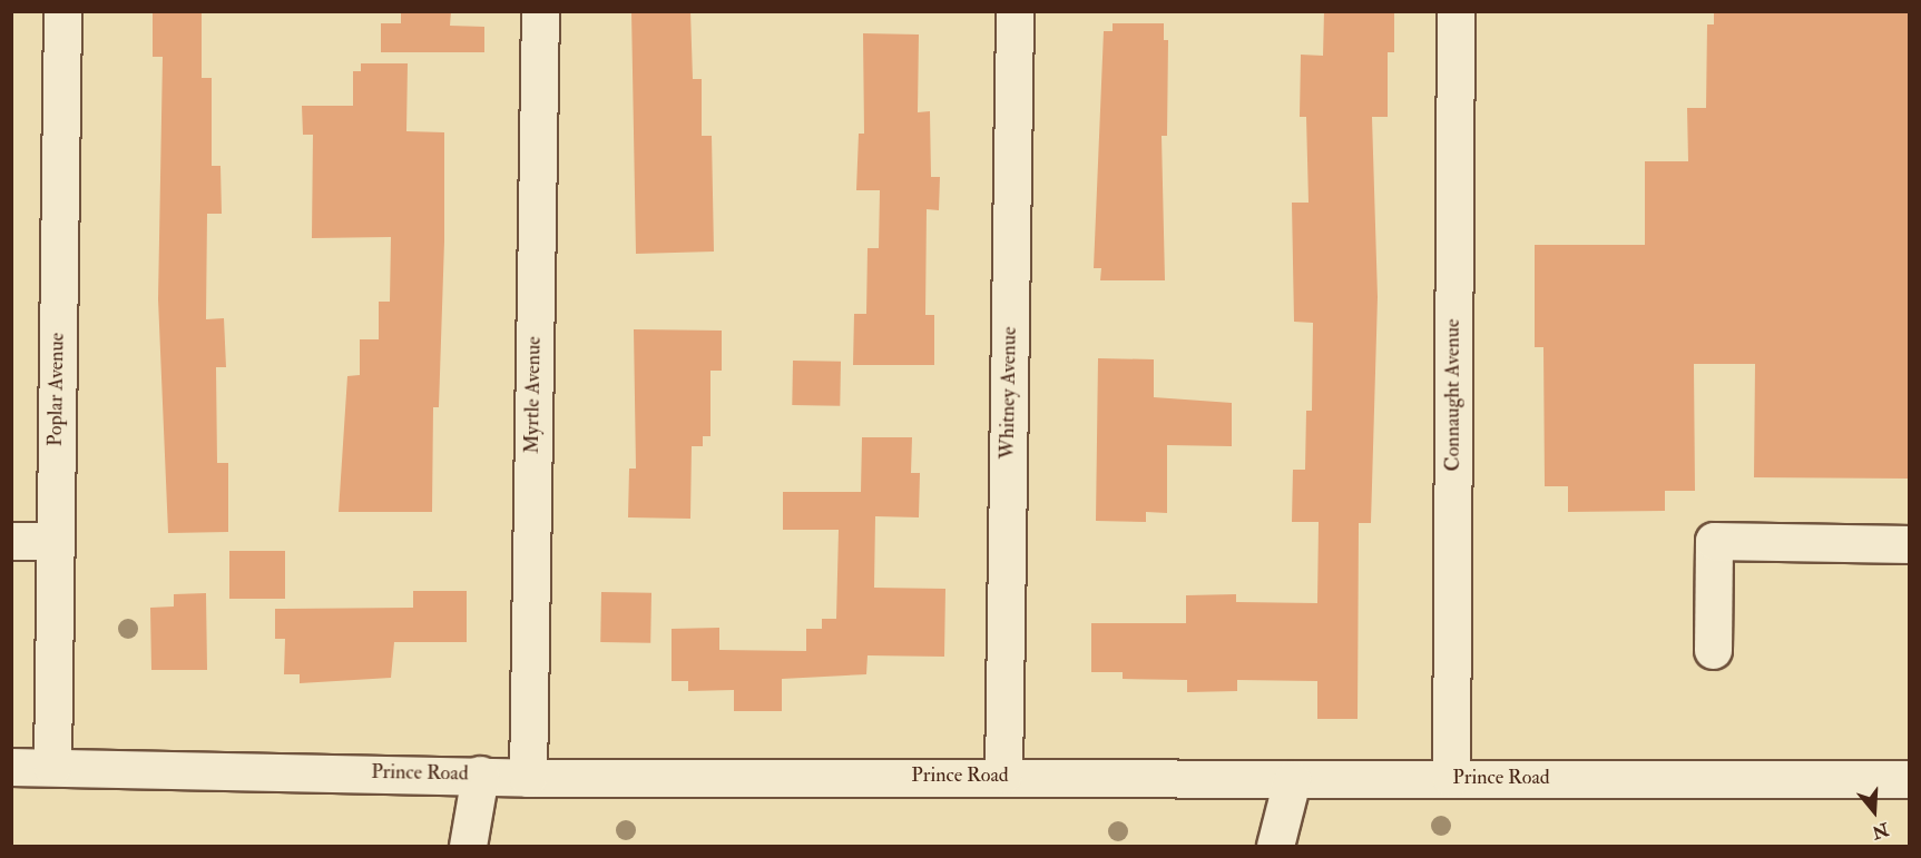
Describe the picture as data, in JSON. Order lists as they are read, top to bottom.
{
  "streets": {
    "street": [
      "Poplar Avenue",
      "Whitney Avenue",
      "Myrtle Avenue",
      "Connaught Avenue",
      "Prince Road"
    ]
  },
  "crossings": [
    ["Poplar Avenue", "Prince Road"],
    ["Whitney Avenue", "Prince Road"],
    ["Myrtle Avenue", "Prince Road"],
    ["Connaught Avenue", "Prince Road"]
  ],
  "north": "bottom"
}
